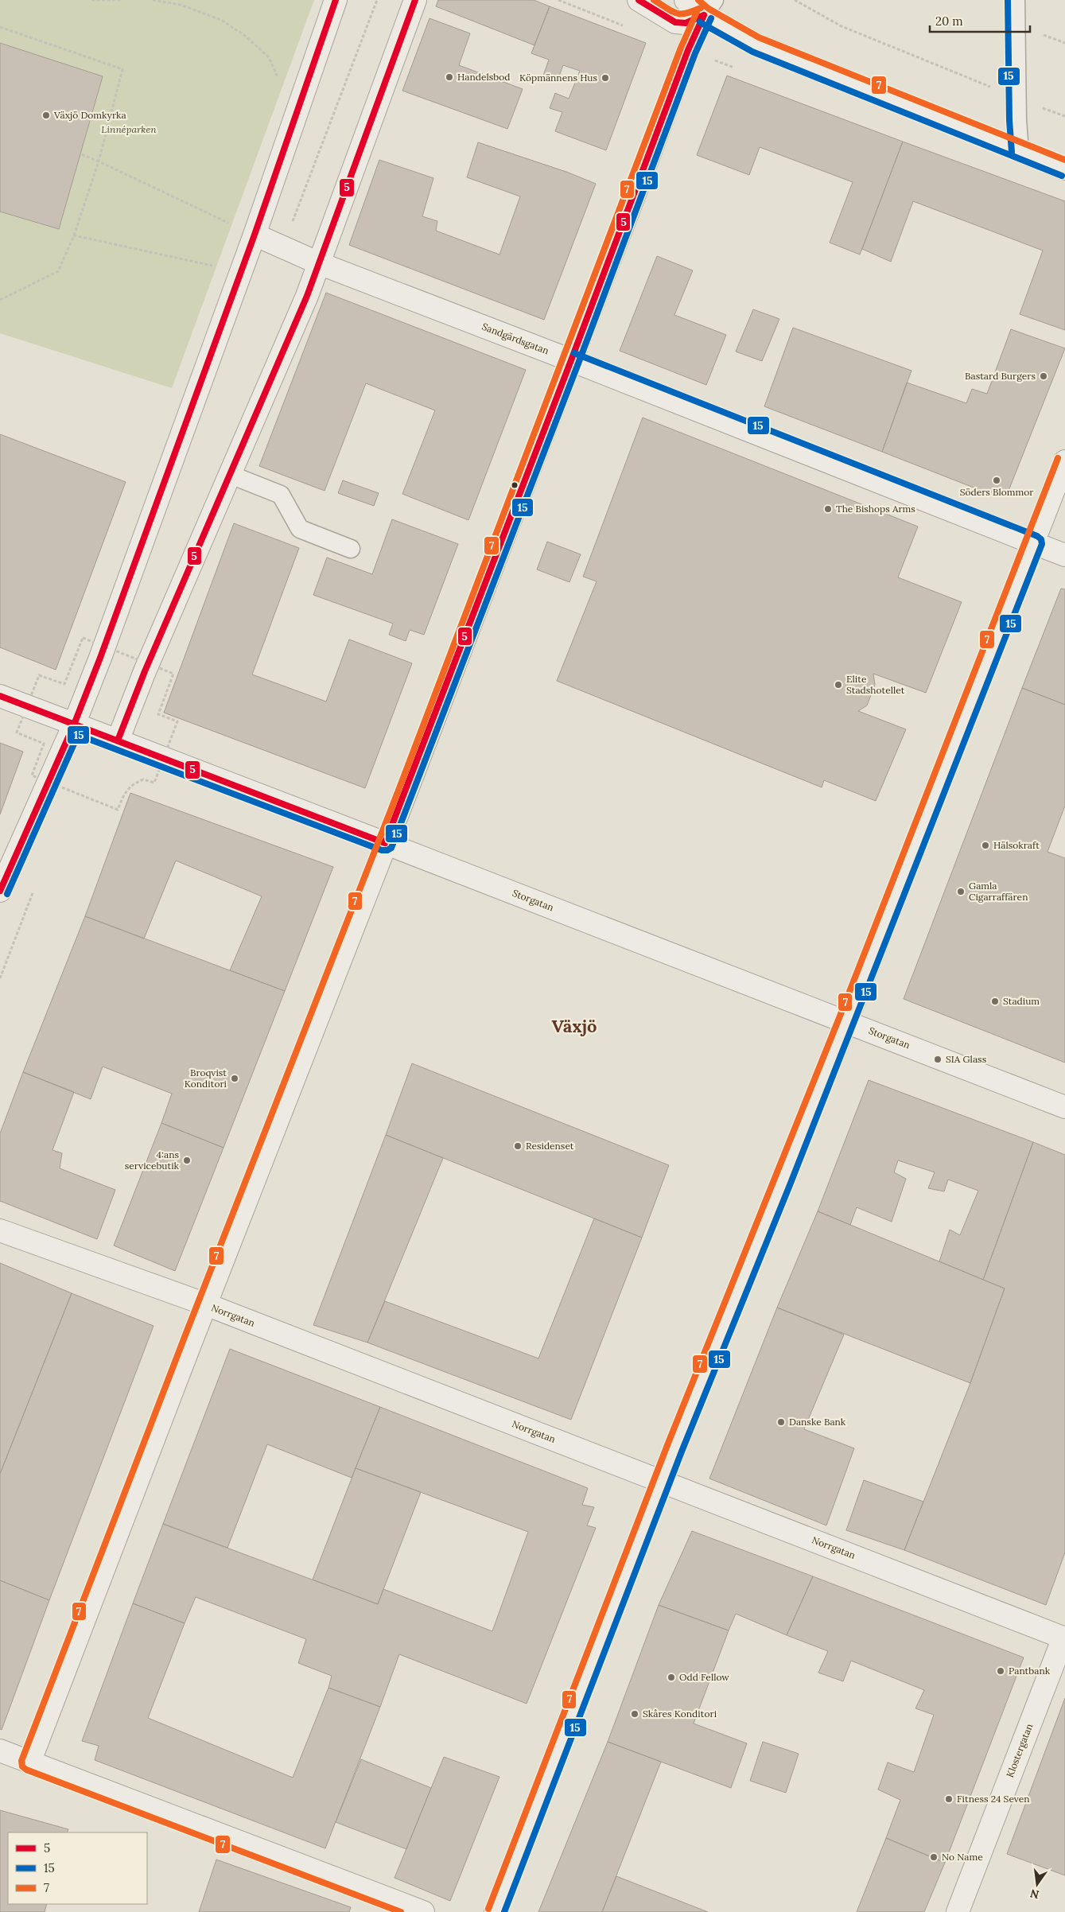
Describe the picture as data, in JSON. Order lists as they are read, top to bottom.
{
  "streets": {
    "street": [
      "Sandgärdsgatan",
      "Storgatan",
      "Norrgatan",
      "Klostergatan"
    ]
  },
  "crossings": [
    ["Norrgatan", "Klostergatan"]
  ],
  "districts": ["Växjö"],
  "parks": ["Linnéparken"],
  "places": [
    "Handelsbod",
    "Köpmännens Hus",
    "Växjö Domkyrka",
    "Bastard Burgers",
    "Söders Blommor",
    "The Bishops Arms",
    "Elite Stadshotellet",
    "Hälsokraft",
    "Gamla Cigarraffären",
    "Stadium",
    "SIA Glass",
    "Broqvist Konditori",
    "Residenset",
    "4:ans servicebutik",
    "Danske Bank",
    "Pantbank",
    "Odd Fellow",
    "Skåres Konditori",
    "Fitness 24 Seven",
    "No Name"
  ],
  "lines": ["transit line 5", "transit line 15", "transit line 7"],
  "legend": ["5", "15", "7"],
  "scale_bar": "20 m",
  "north": "bottom"
}
